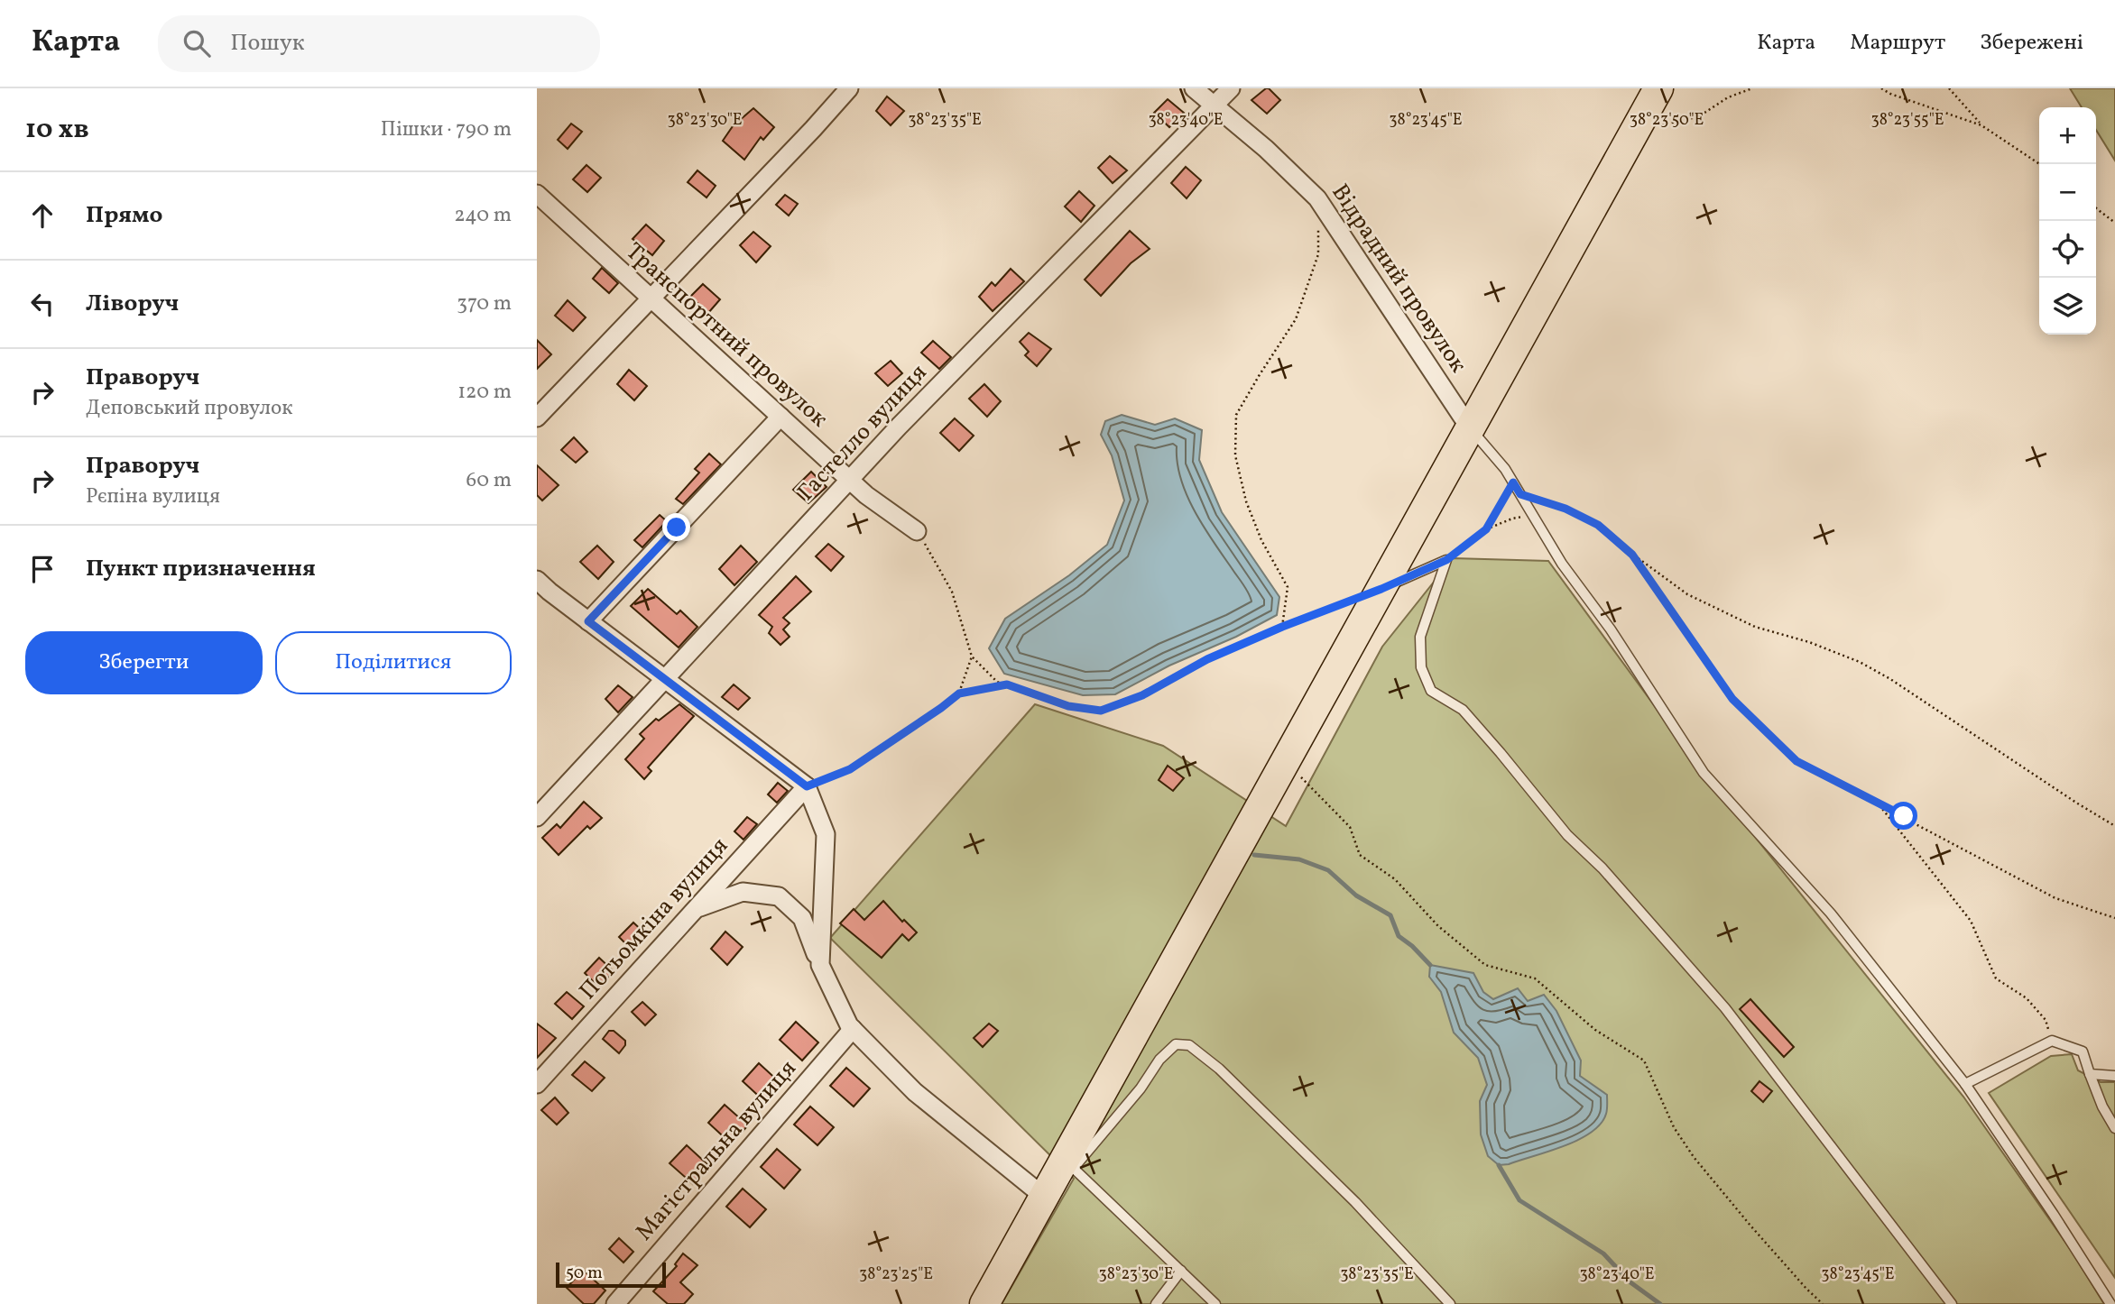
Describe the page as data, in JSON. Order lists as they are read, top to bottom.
{
  "streets": {
    "street": [
      "Відрадний провулок",
      "Транспортний провулок",
      "Гастелло вулиця",
      "Потьомкіна вулиця",
      "Магістральна вулиця"
    ]
  },
  "crossings": [
    ["Відрадний провулок", "Гастелло вулиця"],
    ["Транспортний провулок", "Гастелло вулиця"]
  ],
  "scale_bar": "50 m",
  "page": {
    "header": "Карта",
    "search": "Пошук",
    "nav": ["Карта", "Маршрут", "Збережені"],
    "heading": ["10 хв", "Пішки · 790 m"],
    "map_buttons": ["+", "−"],
    "list": [
      ["Прямо", "240 m"],
      ["Ліворуч", "370 m"],
      ["Праворуч", "Деповський провулок", "120 m"],
      ["Праворуч", "Рєпіна вулиця", "60 m"],
      "Пункт призначення"
    ],
    "buttons": ["Зберегти", "Поділитися"],
    "scale": "50 m"
  },
  "coordinates": [
    "38°23'30\"E",
    "38°23'35\"E",
    "38°23'40\"E",
    "38°23'45\"E",
    "38°23'50\"E",
    "38°23'55\"E",
    "38°23'25\"E"
  ]
}
